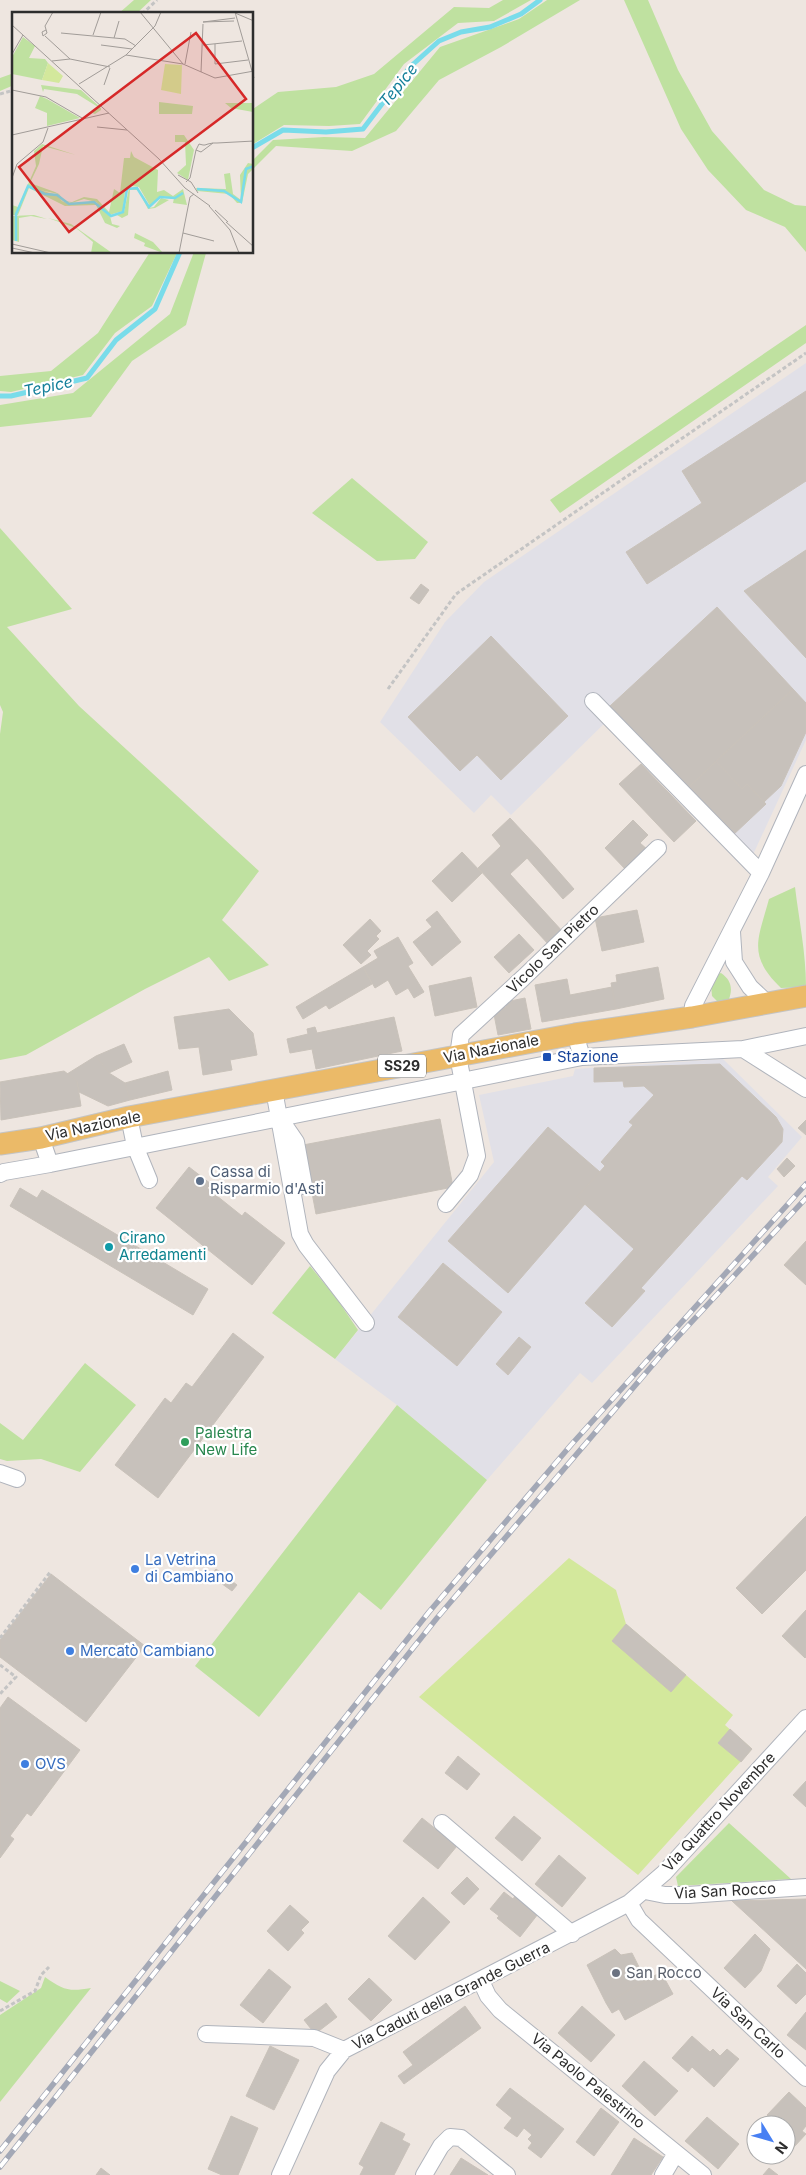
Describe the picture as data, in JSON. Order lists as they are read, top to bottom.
{
  "streets": {
    "main road": ["Via Nazionale", "SS29"],
    "street": [
      "Vicolo San Pietro",
      "Via Quattro Novembre",
      "Via San Rocco",
      "Via Caduti della Grande Guerra",
      "Via San Carlo",
      "Via Paolo Palestrino"
    ]
  },
  "crossings": [
    ["Vicolo San Pietro", "Via Nazionale"],
    ["Via Quattro Novembre", "Via San Rocco"],
    ["Via Quattro Novembre", "Via Caduti della Grande Guerra"],
    ["Via Quattro Novembre", "Via San Carlo"],
    ["Via Caduti della Grande Guerra", "Via San Carlo"],
    ["Via Caduti della Grande Guerra", "Via Paolo Palestrino"]
  ],
  "water": ["Tepice"],
  "places": {
    "transit": ["Stazione"],
    "other": [
      "Cassa di Risparmio d'Asti",
      "Cirano Arredamenti",
      "Palestra New Life",
      "La Vetrina di Cambiano",
      "Mercatò Cambiano",
      "OVS",
      "San Rocco"
    ]
  },
  "north": "bottom right"
}
